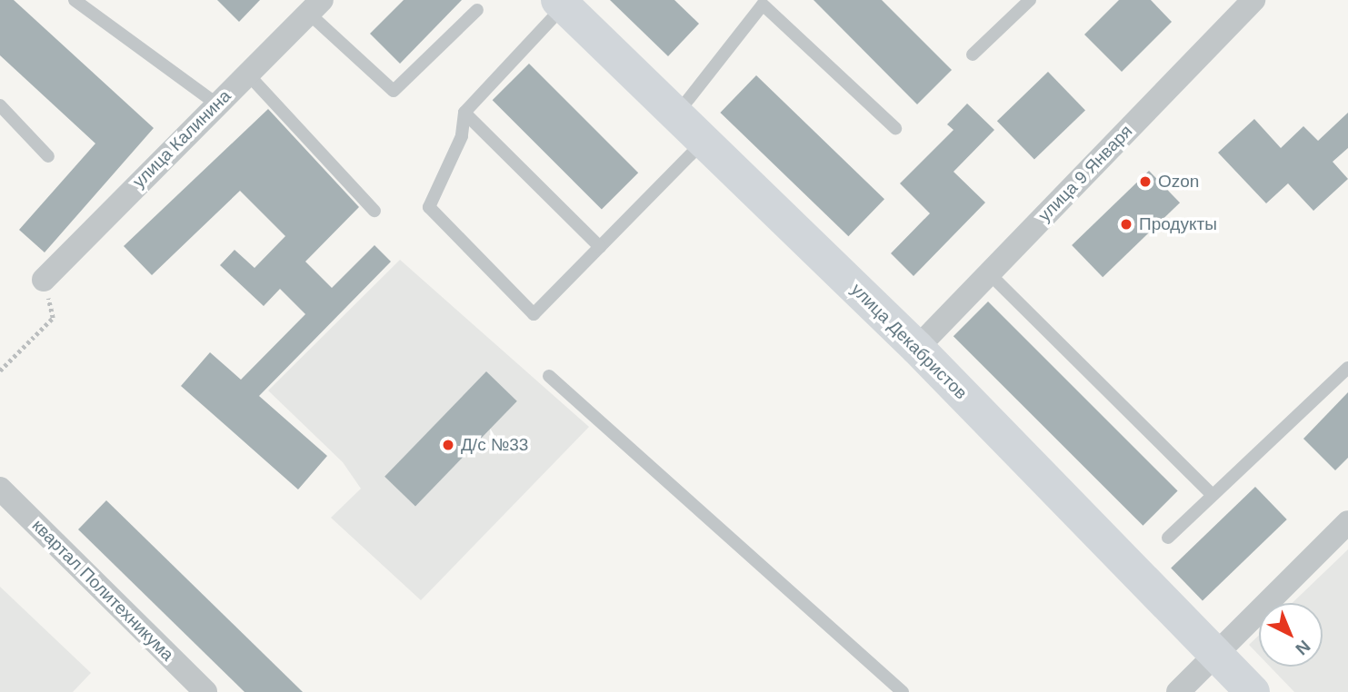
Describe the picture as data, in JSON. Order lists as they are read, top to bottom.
{
  "streets": {
    "main road": ["улица Декабристов"],
    "street": ["улица Калинина", "улица 9 Января", "квартал Политехникума"]
  },
  "crossings": [
    ["улица 9 Января", "улица Декабристов"]
  ],
  "places": ["Ozon", "Продукты", "Д/с №33"],
  "north": "bottom right"
}
